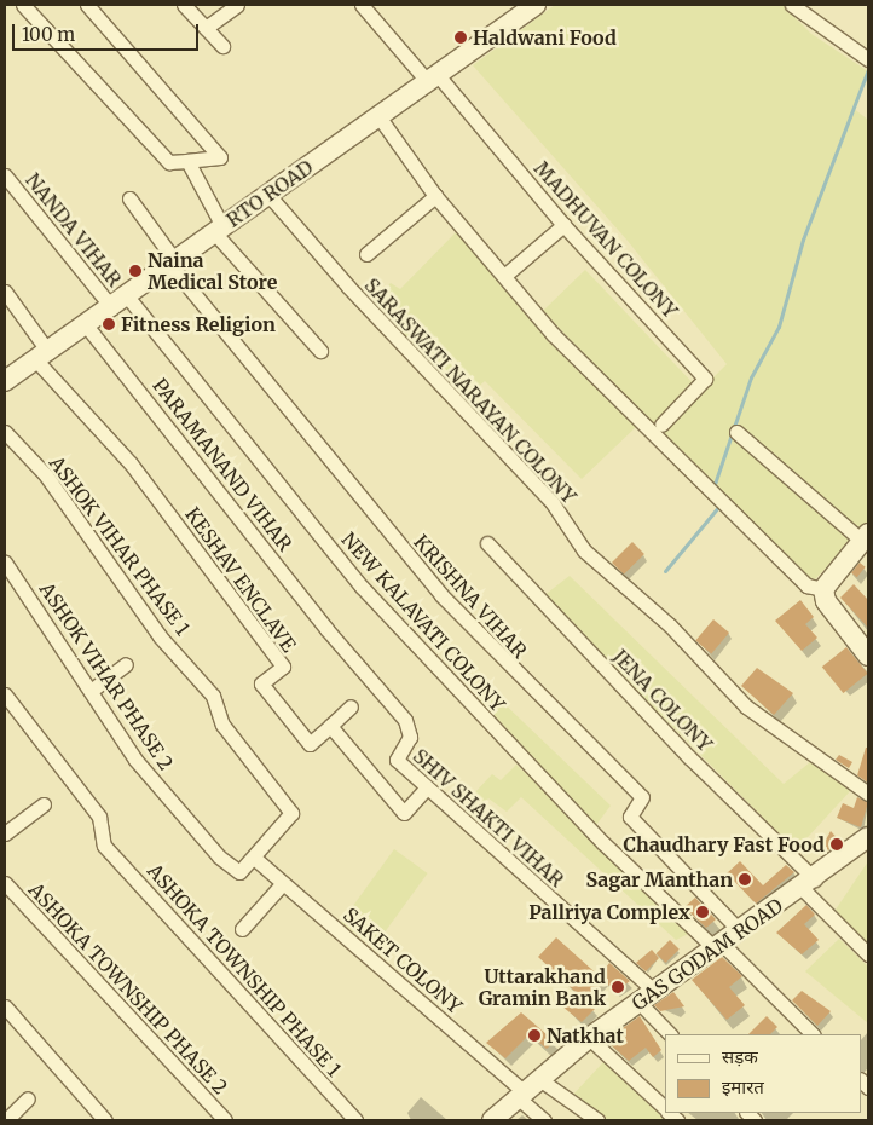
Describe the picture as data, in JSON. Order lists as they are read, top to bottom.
{
  "streets": {
    "street": [
      "RTO ROAD",
      "NANDA VIHAR",
      "MADHUVAN COLONY",
      "SARASWATI NARAYAN COLONY",
      "PARAMANAND VIHAR",
      "ASHOK VIHAR PHASE 1",
      "KESHAV ENCLAVE",
      "KRISHNA VIHAR",
      "NEW KALAVATI COLONY",
      "ASHOK VIHAR PHASE 2",
      "JENA COLONY",
      "SHIV SHAKTI VIHAR",
      "GAS GODAM ROAD",
      "SAKET COLONY",
      "ASHOKA TOWNSHIP PHASE 1",
      "ASHOKA TOWNSHIP PHASE 2"
    ]
  },
  "crossings": [
    ["RTO ROAD", "NANDA VIHAR"],
    ["RTO ROAD", "MADHUVAN COLONY"],
    ["RTO ROAD", "SARASWATI NARAYAN COLONY"],
    ["RTO ROAD", "PARAMANAND VIHAR"],
    ["RTO ROAD", "KESHAV ENCLAVE"],
    ["RTO ROAD", "KRISHNA VIHAR"],
    ["RTO ROAD", "NEW KALAVATI COLONY"],
    ["NANDA VIHAR", "NEW KALAVATI COLONY"],
    ["PARAMANAND VIHAR", "SHIV SHAKTI VIHAR"],
    ["ASHOK VIHAR PHASE 1", "ASHOK VIHAR PHASE 2"],
    ["ASHOK VIHAR PHASE 1", "SAKET COLONY"],
    ["KRISHNA VIHAR", "GAS GODAM ROAD"],
    ["NEW KALAVATI COLONY", "GAS GODAM ROAD"],
    ["ASHOK VIHAR PHASE 2", "SAKET COLONY"],
    ["JENA COLONY", "GAS GODAM ROAD"],
    ["SHIV SHAKTI VIHAR", "GAS GODAM ROAD"],
    ["GAS GODAM ROAD", "SAKET COLONY"]
  ],
  "places": [
    "Haldwani Food",
    "Naina Medical Store",
    "Fitness Religion",
    "Chaudhary Fast Food",
    "Sagar Manthan",
    "Pallriya Complex",
    "Uttarakhand Gramin Bank",
    "Natkhat"
  ],
  "legend": ["सड़क", "इमारत"],
  "scale_bar": "100 m"
}
